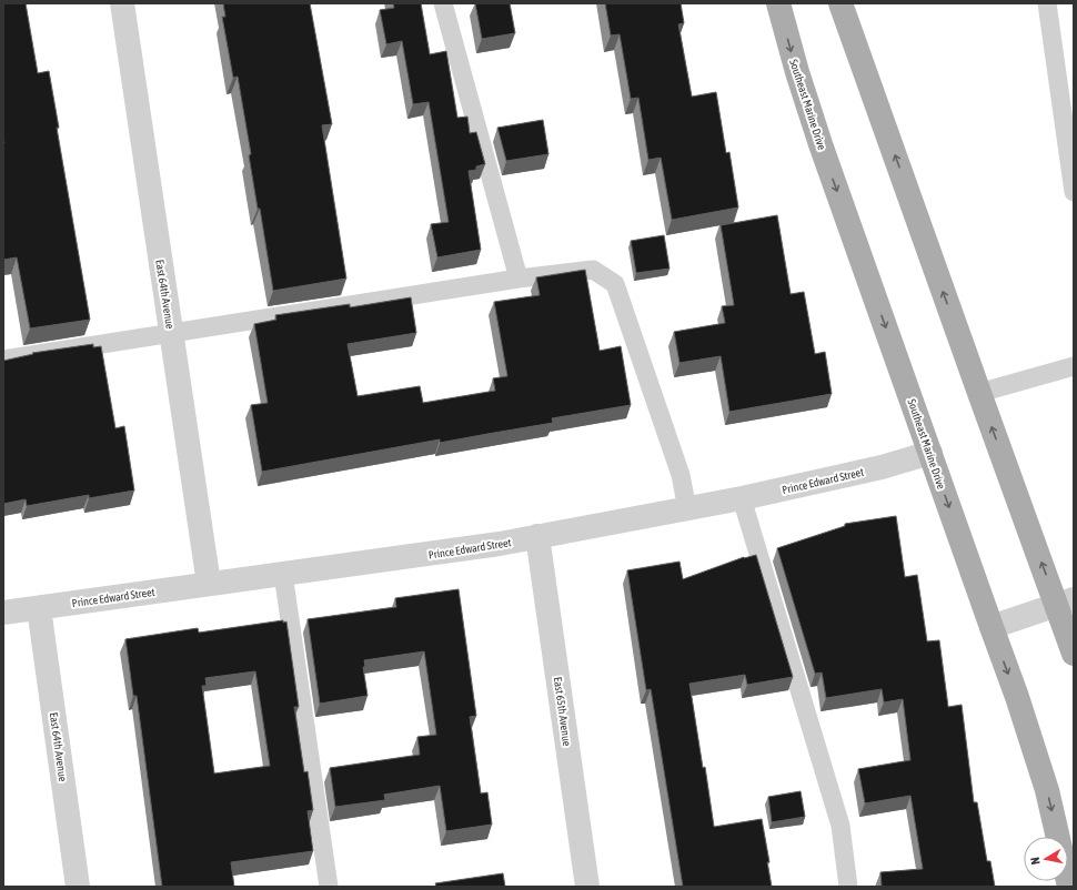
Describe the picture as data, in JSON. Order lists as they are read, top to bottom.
{
  "streets": {
    "main road": ["Southeast Marine Drive"],
    "street": ["East 64th Avenue", "Prince Edward Street", "East 65th Avenue"]
  },
  "crossings": [
    ["Southeast Marine Drive", "Prince Edward Street"],
    ["East 64th Avenue", "Prince Edward Street"],
    ["Prince Edward Street", "East 65th Avenue"]
  ],
  "north": "left"
}
